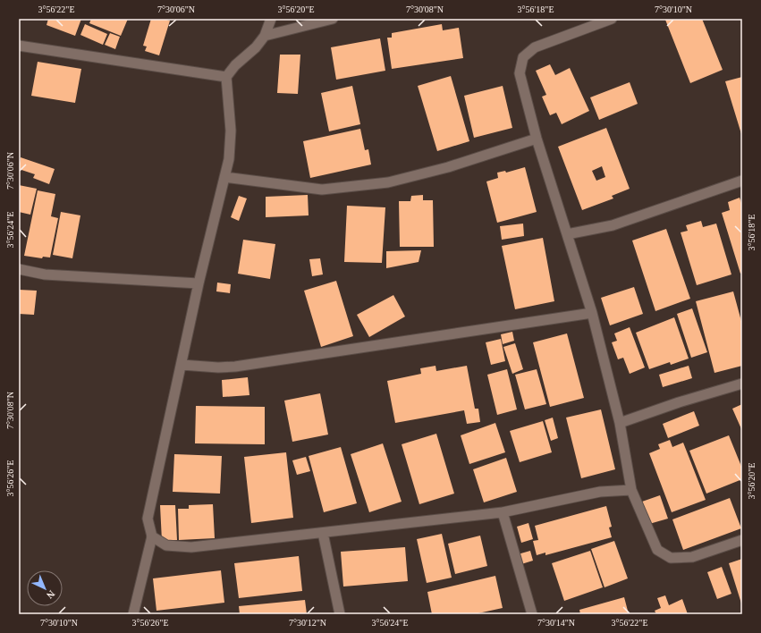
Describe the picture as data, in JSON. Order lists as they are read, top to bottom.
{
  "north": "bottom right",
  "coordinates": [
    "3°56'22\"E",
    "7°30'06\"N",
    "3°56'20\"E",
    "7°30'08\"N",
    "3°56'18\"E",
    "7°30'10\"N",
    "3°56'24\"E",
    "3°56'26\"E",
    "7°30'12\"N",
    "7°30'14\"N"
  ]
}
